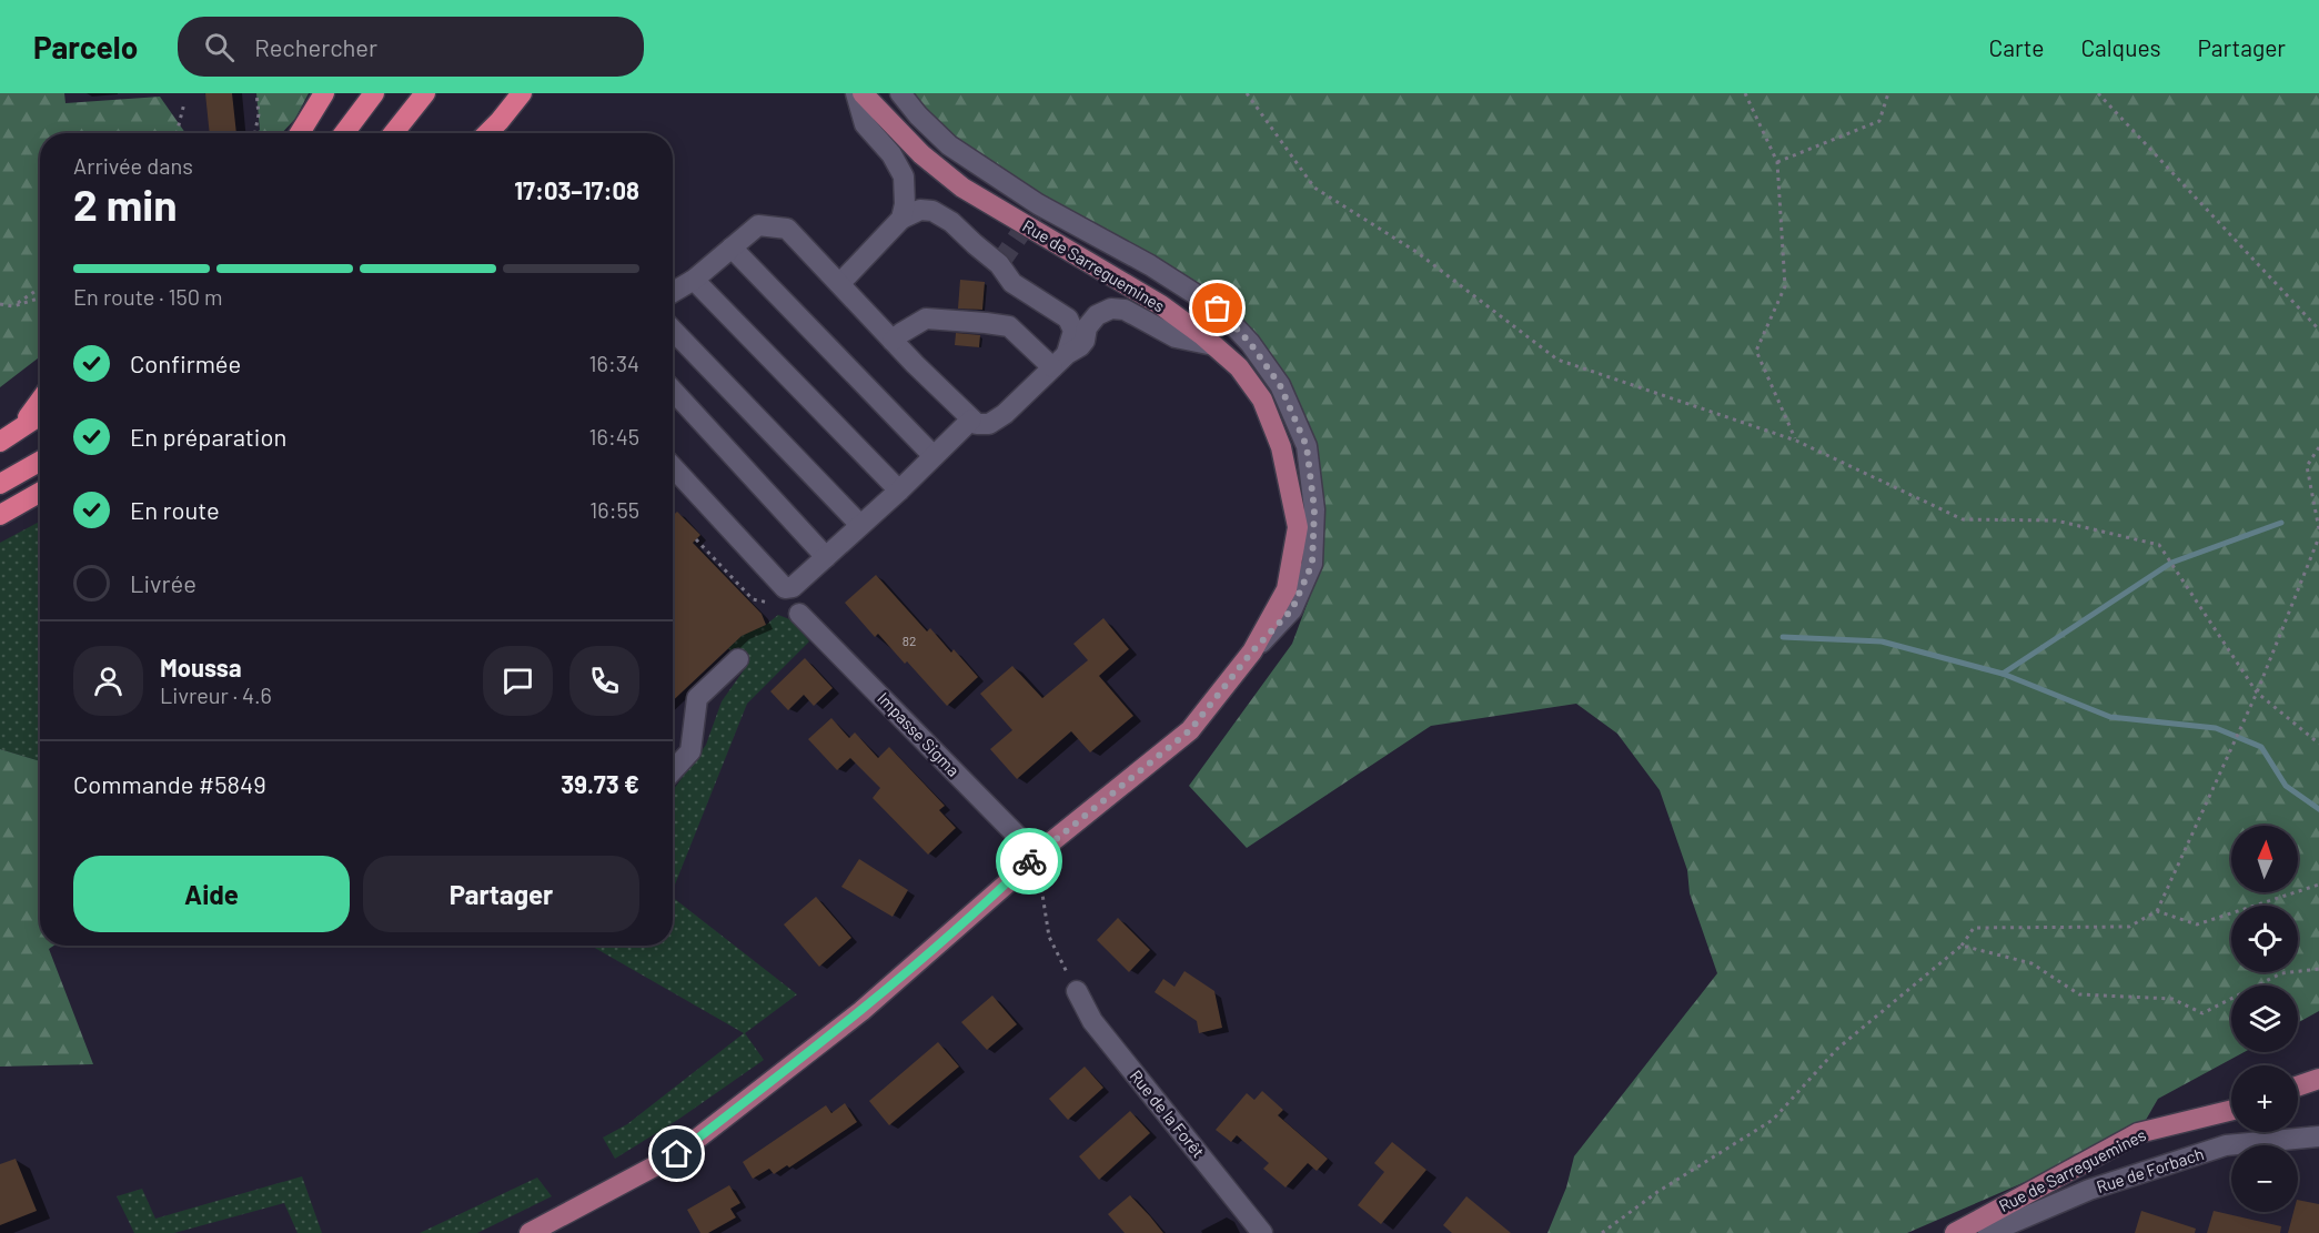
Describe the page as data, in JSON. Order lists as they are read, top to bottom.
{
  "streets": {
    "main road": ["Rue de Sarreguemines"],
    "street": ["Impasse Sigma", "Rue de la Forêt", "Rue de Forbach"]
  },
  "crossings": [
    ["Rue de Sarreguemines", "Impasse Sigma"]
  ],
  "house_numbers": ["82"],
  "north": "top",
  "page": {
    "header": "Parcelo",
    "search": "Rechercher",
    "nav": ["Carte", "Calques", "Partager"],
    "heading": ["2 min", "Arrivée dans", "17:03–17:08"],
    "panel": [
      "Moussa",
      "Livreur · 4.6",
      "Commande #5849",
      "39.73 €"
    ],
    "bar": "En route · 150 m",
    "list": [
      ["Confirmée", "16:34"],
      ["En préparation", "16:45"],
      ["En route", "16:55"],
      "Livrée"
    ],
    "map_buttons": ["+", "−"],
    "buttons": ["Aide", "Partager"]
  }
}
